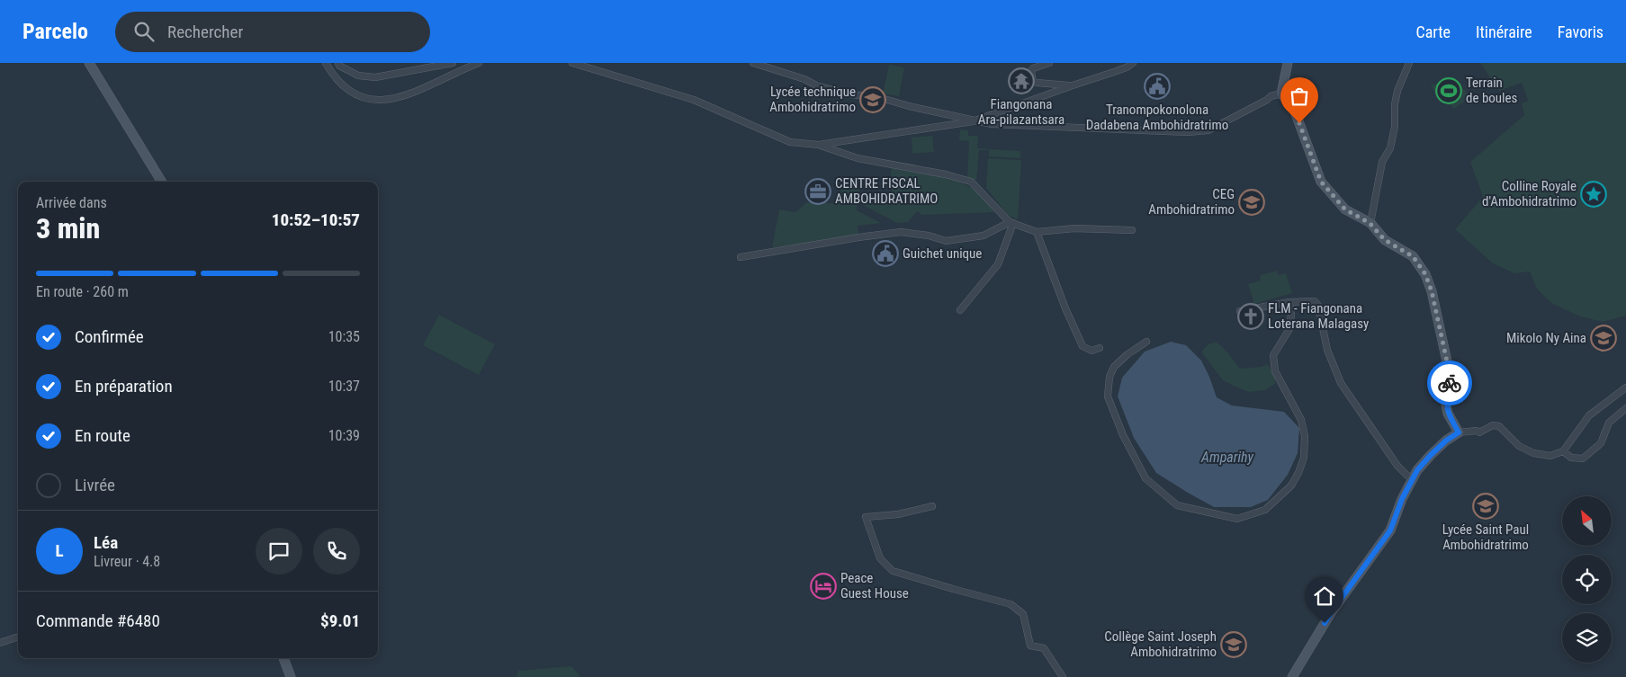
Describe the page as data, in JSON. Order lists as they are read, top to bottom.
{
  "water": ["Amparihy"],
  "places": {
    "temple": ["Fiangonana Ara-pilazantsara"],
    "public building": ["Tranompokonolona Dadabena Ambohidratrimo", "Guichet unique"],
    "sports": ["Terrain de boules"],
    "school or university": [
      "Lycée technique Ambohidratrimo",
      "CEG Ambohidratrimo",
      "Mikolo Ny Aina",
      "Lycée Saint Paul Ambohidratrimo",
      "Collège Saint Joseph Ambohidratrimo"
    ],
    "office": ["CENTRE FISCAL AMBOHIDRATRIMO"],
    "place": ["Colline Royale d'Ambohidratrimo"],
    "church": ["FLM - Fiangonana Loterana Malagasy"],
    "hotel": ["Peace Guest House"]
  },
  "north": "top left",
  "page": {
    "header": "Parcelo",
    "search": "Rechercher",
    "nav": ["Carte", "Itinéraire", "Favoris"],
    "heading": ["3 min", "Arrivée dans", "10:52–10:57"],
    "panel": [
      "Léa",
      "Livreur · 4.8",
      "Commande #6480",
      "$9.01"
    ],
    "bar": "En route · 260 m",
    "list": [
      ["Confirmée", "10:35"],
      ["En préparation", "10:37"],
      ["En route", "10:39"],
      "Livrée"
    ],
    "round": "L"
  }
}
